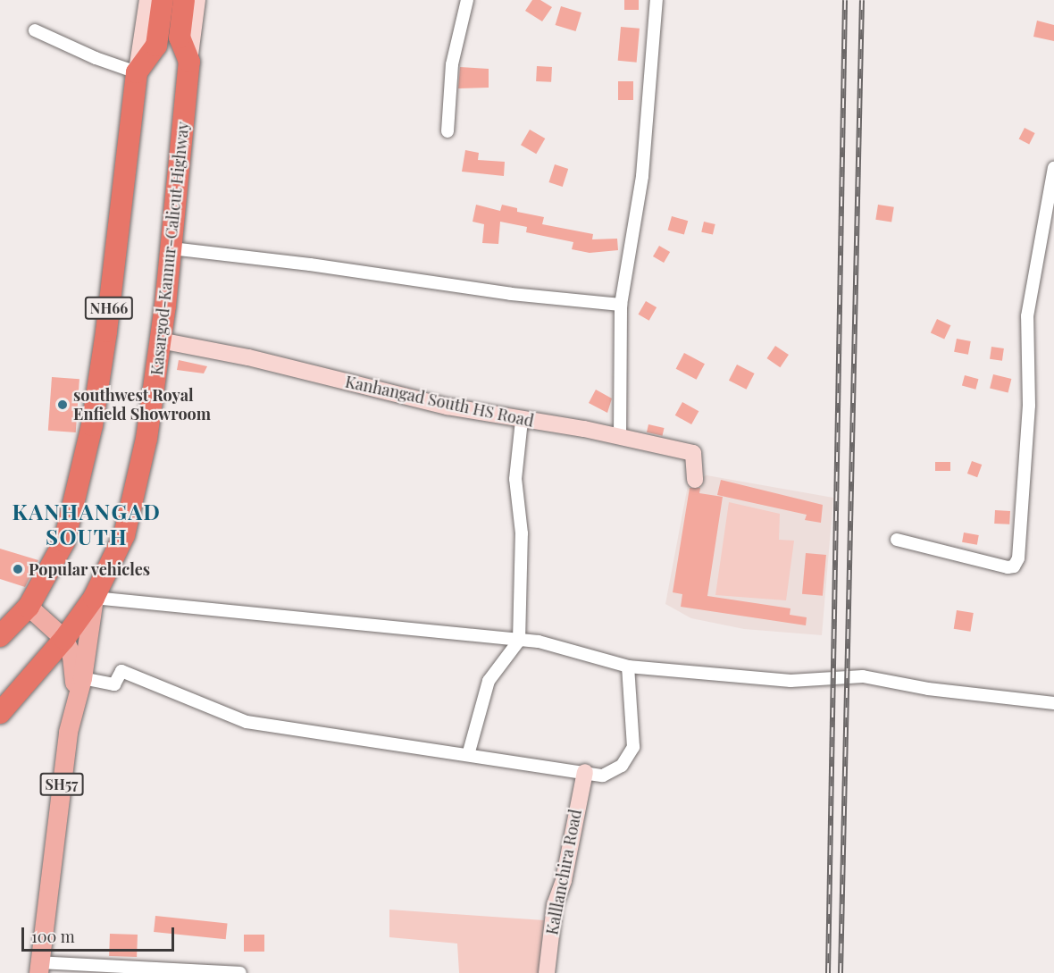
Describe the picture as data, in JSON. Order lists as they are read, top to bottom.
{
  "streets": {
    "highway": ["Kasargod-Kannur-Calicut Highway", "NH66"],
    "main road": ["SH57"],
    "street": ["Kanhangad South HS Road", "Kalllanchira Road"]
  },
  "crossings": [
    ["Kasargod-Kannur-Calicut Highway", "Kanhangad South HS Road"],
    ["Kasargod-Kannur-Calicut Highway", "SH57"]
  ],
  "districts": ["KANHANGAD SOUTH"],
  "places": ["southwest Royal Enfield Showroom", "Popular vehicles"],
  "scale_bar": "100 m"
}
